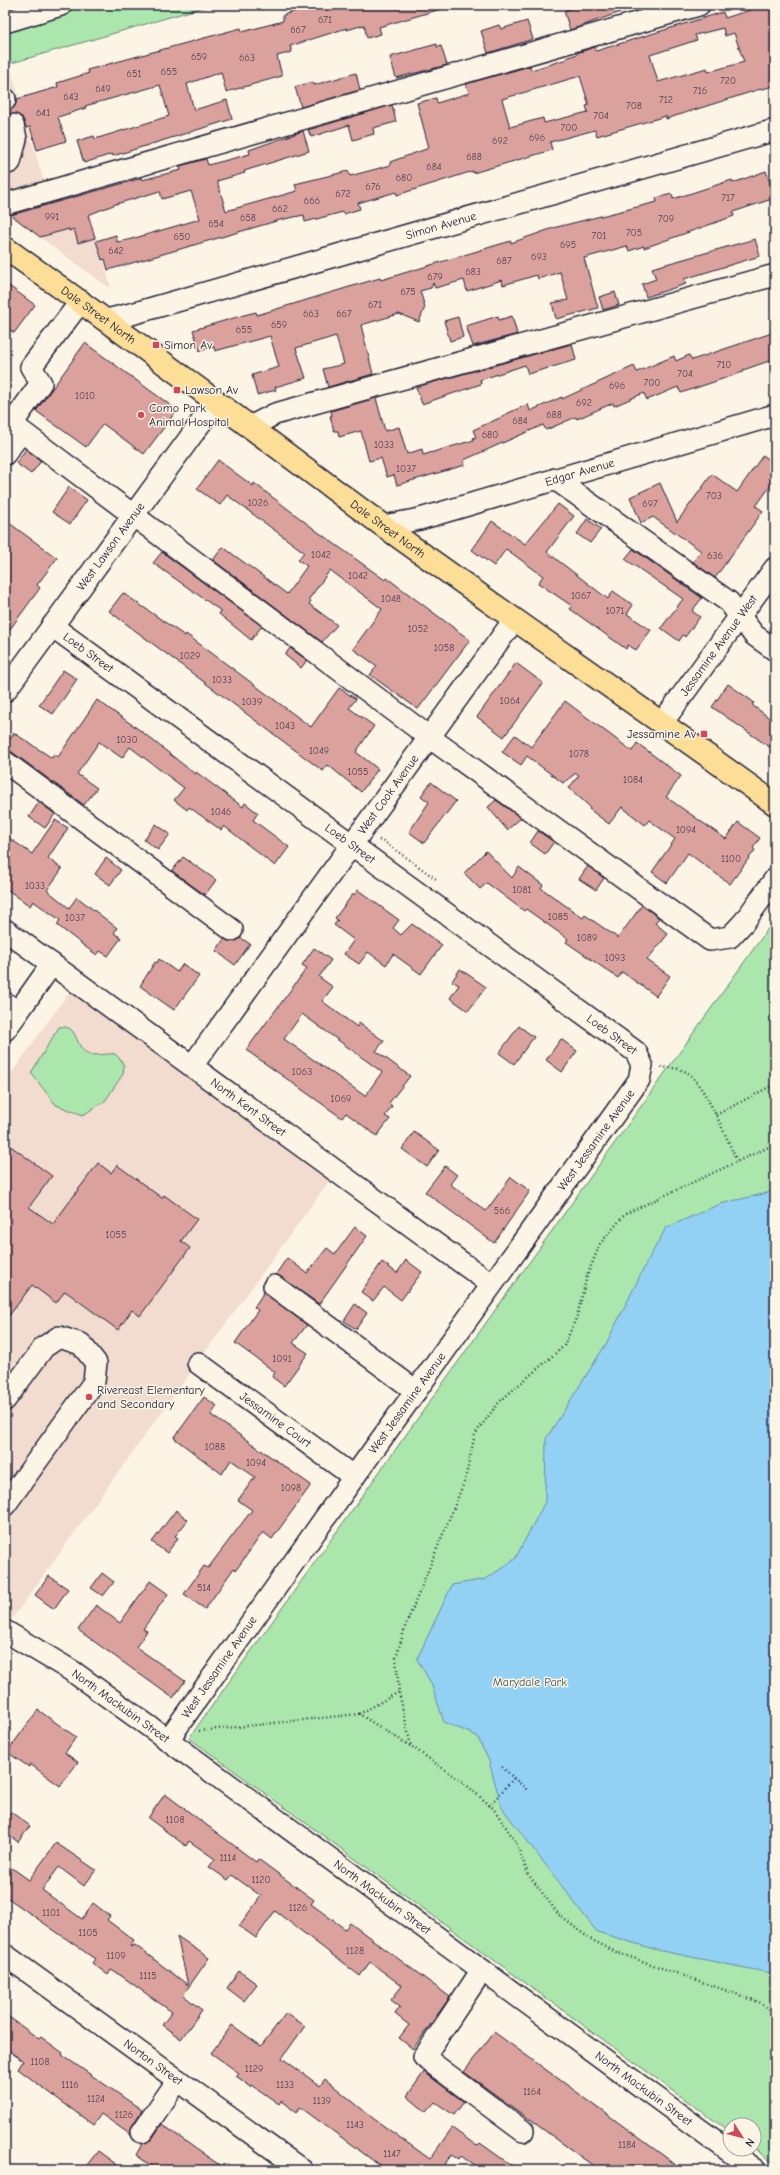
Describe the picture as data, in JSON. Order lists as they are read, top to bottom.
{
  "streets": {
    "main road": ["Dale Street North"],
    "street": [
      "Simon Avenue",
      "Edgar Avenue",
      "West Lawson Avenue",
      "Jessamine Avenue West",
      "Loeb Street",
      "West Cook Avenue",
      "North Kent Street",
      "West Jessamine Avenue",
      "Jessamine Court",
      "North Mackubin Street",
      "Norton Street"
    ]
  },
  "crossings": [
    ["Simon Avenue", "Dale Street North"],
    ["Dale Street North", "Edgar Avenue"],
    ["Dale Street North", "West Lawson Avenue"],
    ["Dale Street North", "Jessamine Avenue West"],
    ["Dale Street North", "West Cook Avenue"],
    ["West Lawson Avenue", "Loeb Street"],
    ["Loeb Street", "West Cook Avenue"],
    ["Loeb Street", "West Jessamine Avenue"],
    ["West Cook Avenue", "North Kent Street"],
    ["North Kent Street", "West Jessamine Avenue"],
    ["West Jessamine Avenue", "Jessamine Court"],
    ["West Jessamine Avenue", "North Mackubin Street"]
  ],
  "parks": ["Marydale Park"],
  "places": {
    "transit": ["Simon Av", "Lawson Av", "Jessamine Av"],
    "other": ["Como Park Animal Hospital", "Rivereast Elementary and Secondary"]
  },
  "house_numbers": [
    "671",
    "667",
    "659",
    "663",
    "655",
    "651",
    "720",
    "649",
    "716",
    "643",
    "712",
    "708",
    "641",
    "704",
    "700",
    "696",
    "692",
    "688",
    "684",
    "680",
    "676",
    "672",
    "717",
    "666",
    "662",
    "991",
    "658",
    "709",
    "654",
    "705",
    "701",
    "650",
    "695",
    "642",
    "693",
    "687",
    "683",
    "679",
    "675",
    "671",
    "663",
    "667",
    "659",
    "655",
    "710",
    "704",
    "700",
    "696",
    "1010",
    "692",
    "688",
    "684",
    "680",
    "1033",
    "1037",
    "703",
    "1026",
    "697",
    "1042",
    "636",
    "1042",
    "1067",
    "1048",
    "1071",
    "1052",
    "1058",
    "1029",
    "1033",
    "1064",
    "1039",
    "1043",
    "1030",
    "1049",
    "1078",
    "1055",
    "1084",
    "1046",
    "1094",
    "1100",
    "1033",
    "1081",
    "1085",
    "1037",
    "1089",
    "1093",
    "1063",
    "1069",
    "566",
    "1055",
    "1091",
    "1088",
    "1094",
    "1098",
    "514",
    "1108",
    "1114",
    "1120",
    "1126",
    "1101",
    "1105",
    "1128",
    "1109",
    "1115",
    "1108",
    "1129",
    "1116",
    "1133",
    "1164",
    "1124",
    "1139",
    "1126",
    "1143",
    "1184",
    "1147"
  ],
  "north": "bottom right"
}
